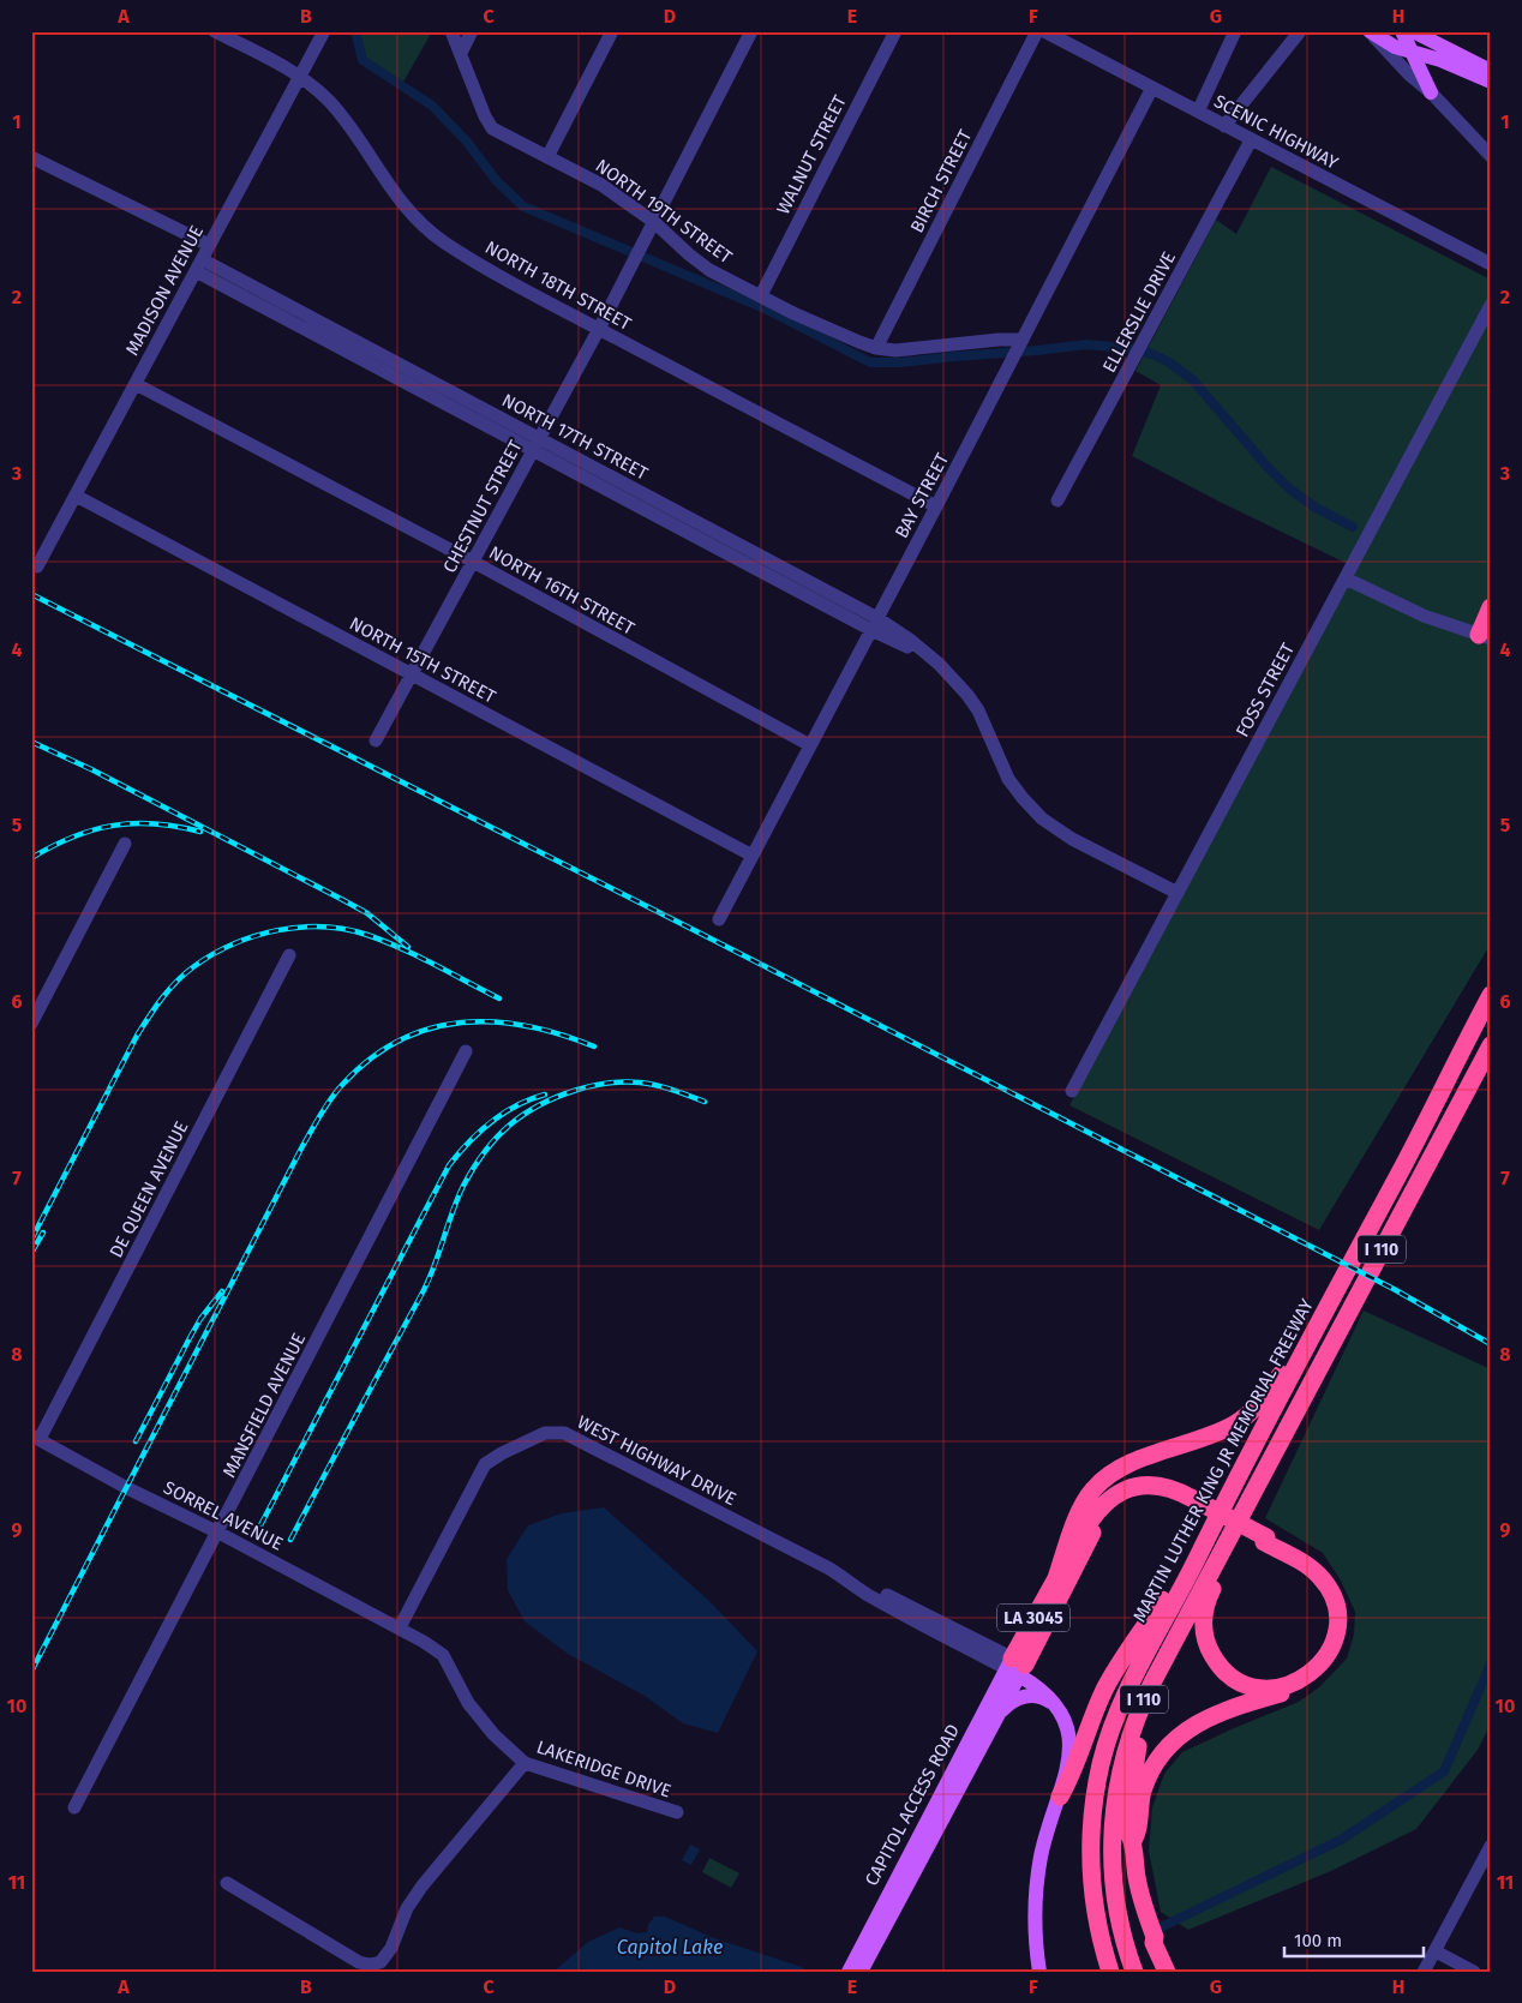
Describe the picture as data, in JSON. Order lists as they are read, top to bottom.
{
  "streets": {
    "highway": ["I 110", "MARTIN LUTHER KING JR MEMORIAL FREEWAY", "LA 3045"],
    "main road": ["CAPITOL ACCESS ROAD"],
    "street": [
      "SCENIC HIGHWAY",
      "WALNUT STREET",
      "BIRCH STREET",
      "NORTH 19TH STREET",
      "NORTH 18TH STREET",
      "MADISON AVENUE",
      "ELLERSLIE DRIVE",
      "NORTH 17TH STREET",
      "BAY STREET",
      "CHESTNUT STREET",
      "NORTH 16TH STREET",
      "NORTH 15TH STREET",
      "FOSS STREET",
      "DE QUEEN AVENUE",
      "MANSFIELD AVENUE",
      "WEST HIGHWAY DRIVE",
      "SORREL AVENUE",
      "LAKERIDGE DRIVE"
    ]
  },
  "crossings": [
    ["SCENIC HIGHWAY", "ELLERSLIE DRIVE"],
    ["SCENIC HIGHWAY", "BAY STREET"],
    ["WALNUT STREET", "NORTH 19TH STREET"],
    ["BIRCH STREET", "NORTH 19TH STREET"],
    ["NORTH 19TH STREET", "BAY STREET"],
    ["NORTH 19TH STREET", "CHESTNUT STREET"],
    ["NORTH 18TH STREET", "MADISON AVENUE"],
    ["NORTH 18TH STREET", "BAY STREET"],
    ["NORTH 18TH STREET", "CHESTNUT STREET"],
    ["MADISON AVENUE", "NORTH 17TH STREET"],
    ["MADISON AVENUE", "NORTH 16TH STREET"],
    ["MADISON AVENUE", "NORTH 15TH STREET"],
    ["NORTH 17TH STREET", "BAY STREET"],
    ["NORTH 17TH STREET", "CHESTNUT STREET"],
    ["NORTH 17TH STREET", "FOSS STREET"],
    ["BAY STREET", "NORTH 16TH STREET"],
    ["BAY STREET", "NORTH 15TH STREET"],
    ["CHESTNUT STREET", "NORTH 16TH STREET"],
    ["CHESTNUT STREET", "NORTH 15TH STREET"],
    ["DE QUEEN AVENUE", "SORREL AVENUE"],
    ["MANSFIELD AVENUE", "SORREL AVENUE"],
    ["WEST HIGHWAY DRIVE", "SORREL AVENUE"],
    ["WEST HIGHWAY DRIVE", "LA 3045"],
    ["WEST HIGHWAY DRIVE", "LAKERIDGE DRIVE"],
    ["WEST HIGHWAY DRIVE", "CAPITOL ACCESS ROAD"],
    ["SORREL AVENUE", "LAKERIDGE DRIVE"],
    ["LA 3045", "CAPITOL ACCESS ROAD"]
  ],
  "water": ["Capitol Lake"],
  "scale_bar": "100 m",
  "grid": {
    "columns": [
      "A",
      "B",
      "C",
      "D",
      "E",
      "F",
      "G",
      "H"
    ],
    "rows": [
      "1",
      "2",
      "3",
      "4",
      "5",
      "6",
      "7",
      "8",
      "9",
      "10",
      "11"
    ]
  }
}
